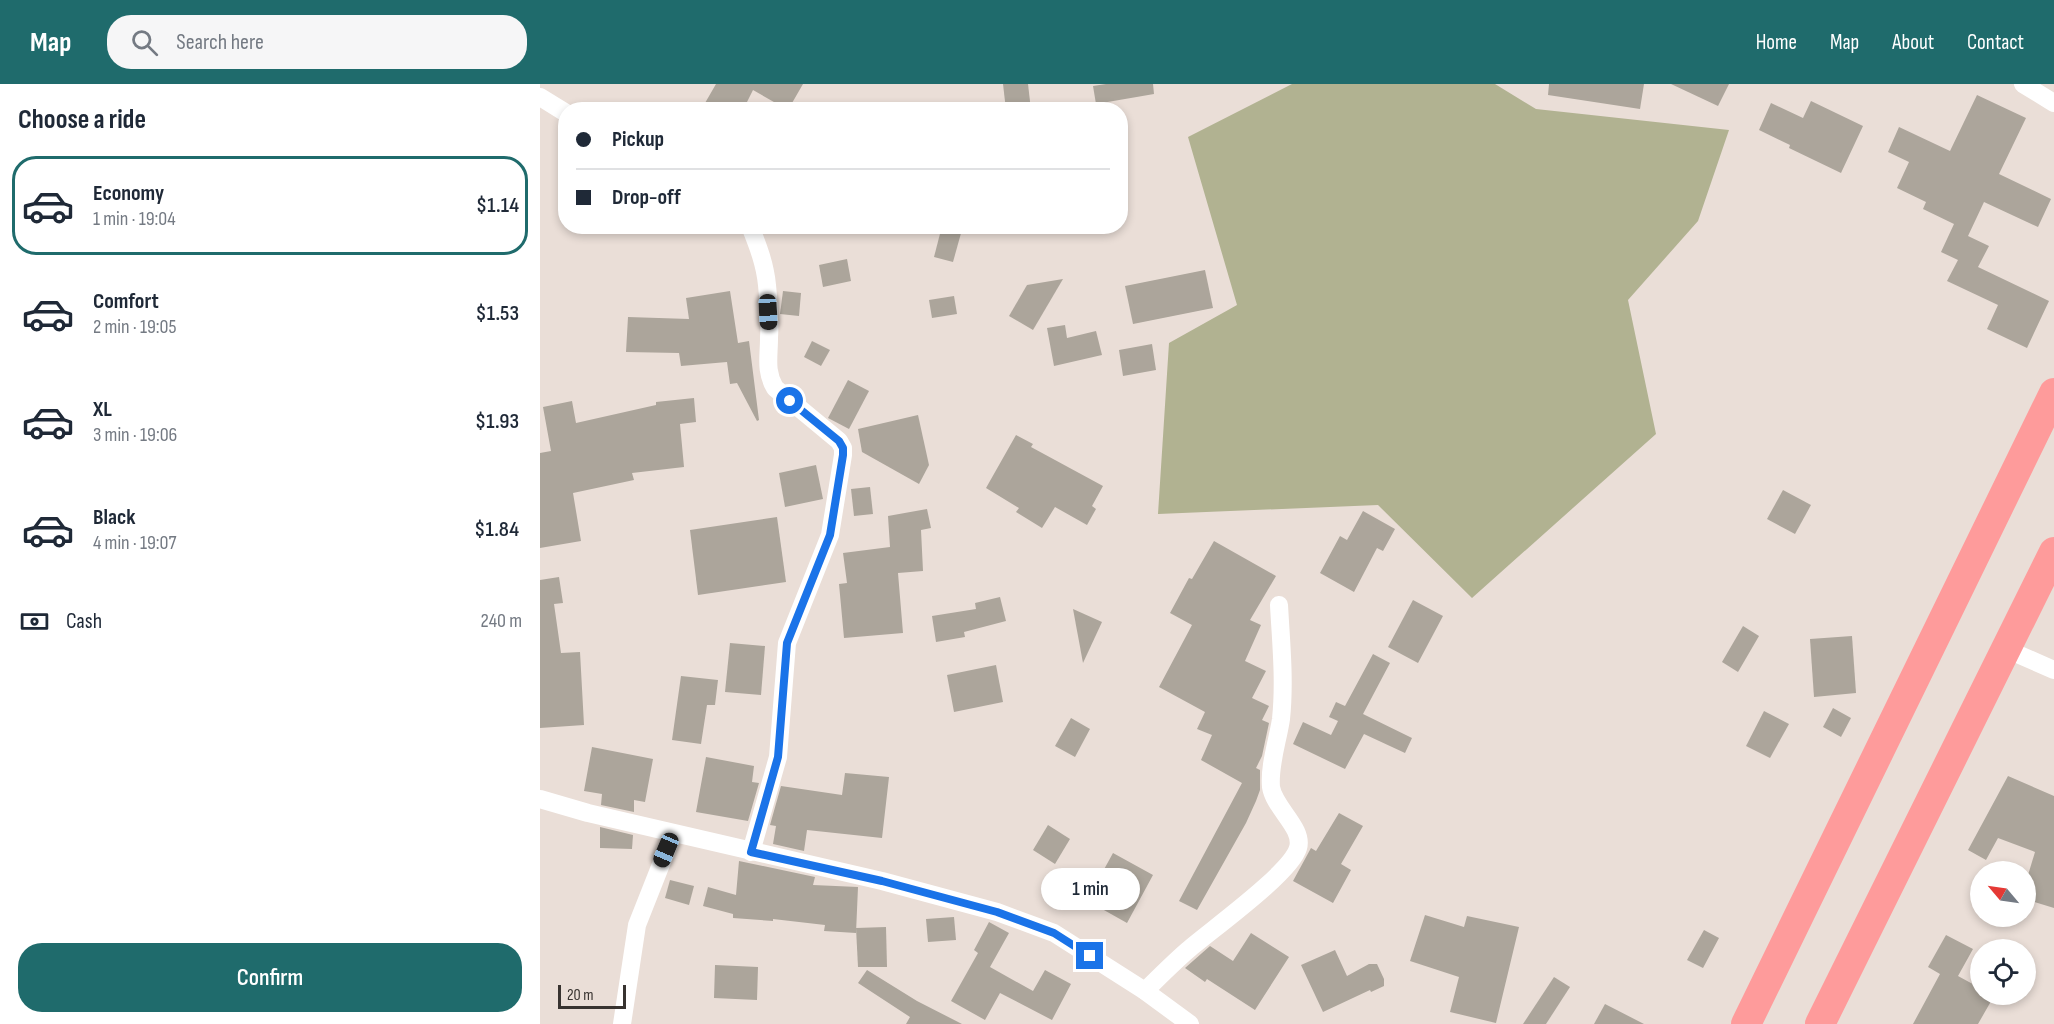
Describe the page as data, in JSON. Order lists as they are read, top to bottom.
{
  "scale_bar": "20 m",
  "north": "top left",
  "page": {
    "header": "Map",
    "search": "Search here",
    "nav": [
      "Home",
      "Map",
      "About",
      "Contact"
    ],
    "heading": "Choose a ride",
    "banner": ["Pickup", "Drop-off"],
    "list": [
      {
        "name": "Economy",
        "note": "1 min · 19:04",
        "value": "$1.14"
      },
      {
        "name": "Comfort",
        "note": "2 min · 19:05",
        "value": "$1.53"
      },
      {
        "name": "XL",
        "note": "3 min · 19:06",
        "value": "$1.93"
      },
      {
        "name": "Black",
        "note": "4 min · 19:07",
        "value": "$1.84"
      }
    ],
    "pay": ["Cash", "240 m"],
    "bubble": "1 min",
    "buttons": "Confirm",
    "scale": "20 m"
  }
}
